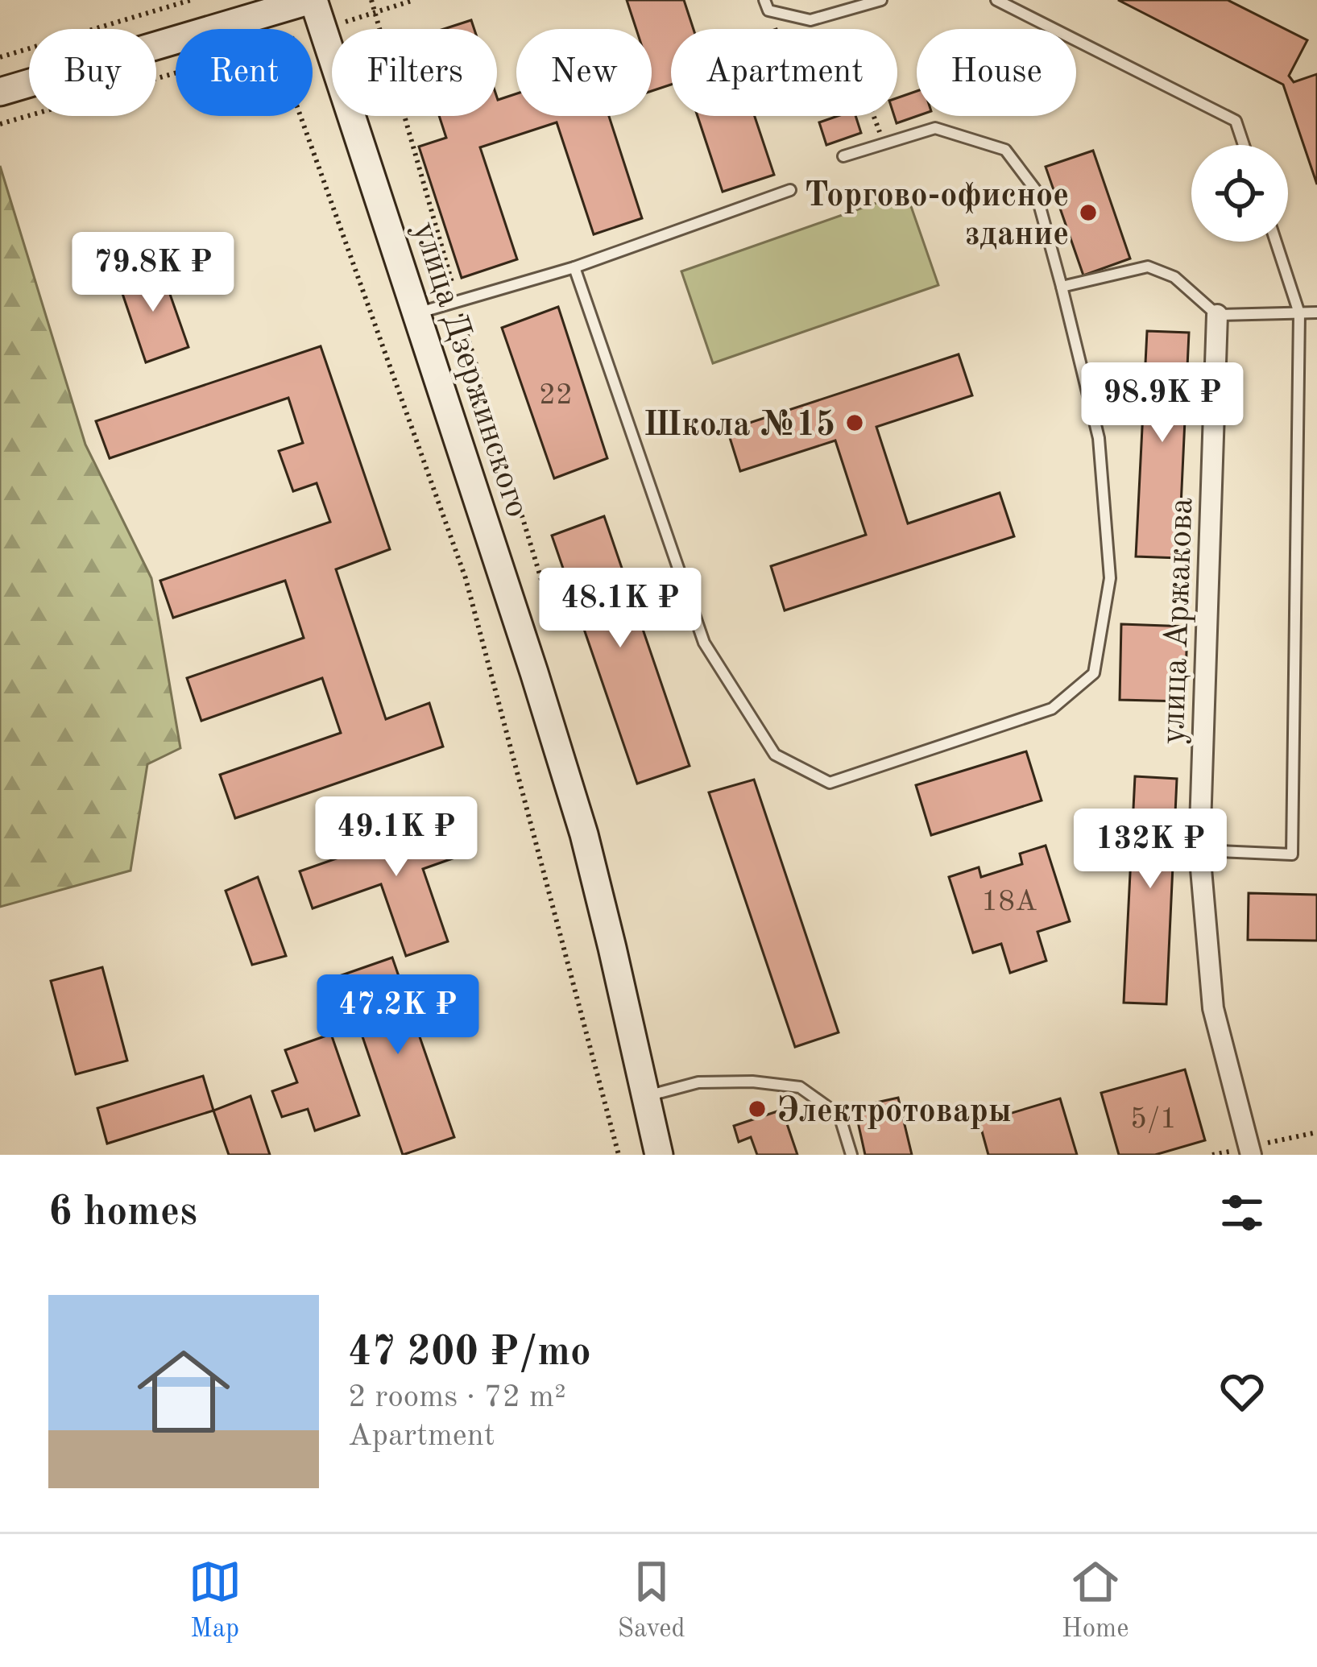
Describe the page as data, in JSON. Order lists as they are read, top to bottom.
{
  "streets": {
    "street": ["улица Дзержинского", "улица Аржакова"]
  },
  "places": ["Торгово-офисное здание", "Школа №15", "Электротовары"],
  "house_numbers": ["22", "18А", "5/1"],
  "page": {
    "chip": [
      "Buy",
      "Rent",
      "Filters",
      "New",
      "Apartment",
      "House"
    ],
    "price": [
      "79.8K ₽",
      "98.9K ₽",
      "48.1K ₽",
      "49.1K ₽",
      "132K ₽",
      "47.2K ₽"
    ],
    "heading": "6 homes",
    "list": [
      {
        "name": "47 200 ₽/mo",
        "note": "2 rooms · 72 m² · Apartment"
      }
    ],
    "tabs": ["Map", "Saved", "Home"]
  }
}
